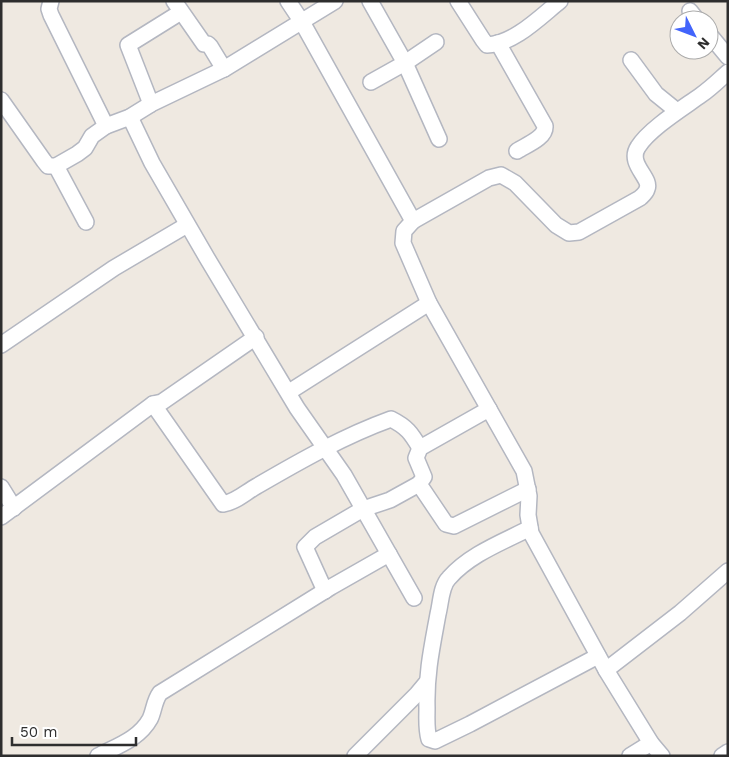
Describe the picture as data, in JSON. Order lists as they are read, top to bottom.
{
  "scale_bar": "50 m",
  "north": "bottom right"
}
